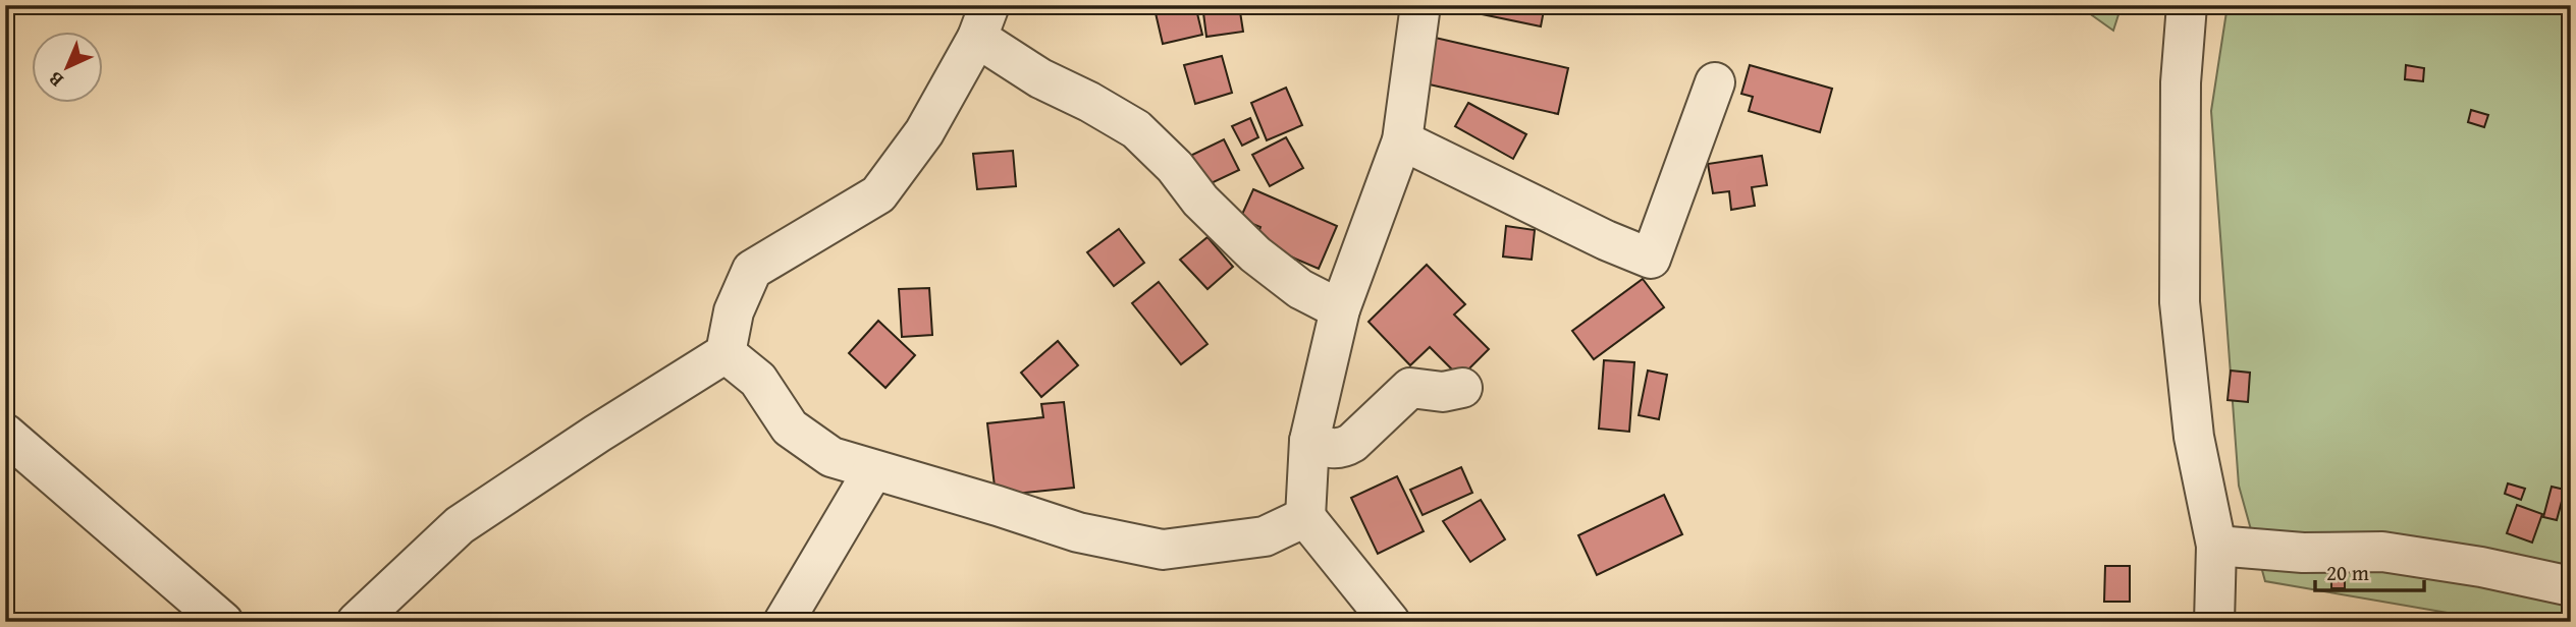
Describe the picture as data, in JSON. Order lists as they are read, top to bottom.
{
  "scale_bar": "20 m",
  "north": "bottom left"
}
